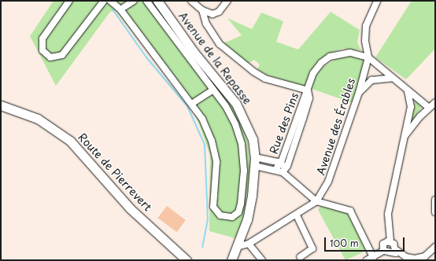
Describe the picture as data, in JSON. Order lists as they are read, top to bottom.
{
  "streets": {
    "street": [
      "Avenue de la Repasse",
      "Rue des Pins",
      "Avenue des Érables",
      "Route de Pierrevert"
    ]
  },
  "crossings": [
    ["Avenue de la Repasse", "Avenue des Érables"],
    ["Rue des Pins", "Avenue des Érables"]
  ],
  "scale_bar": "100 m"
}
